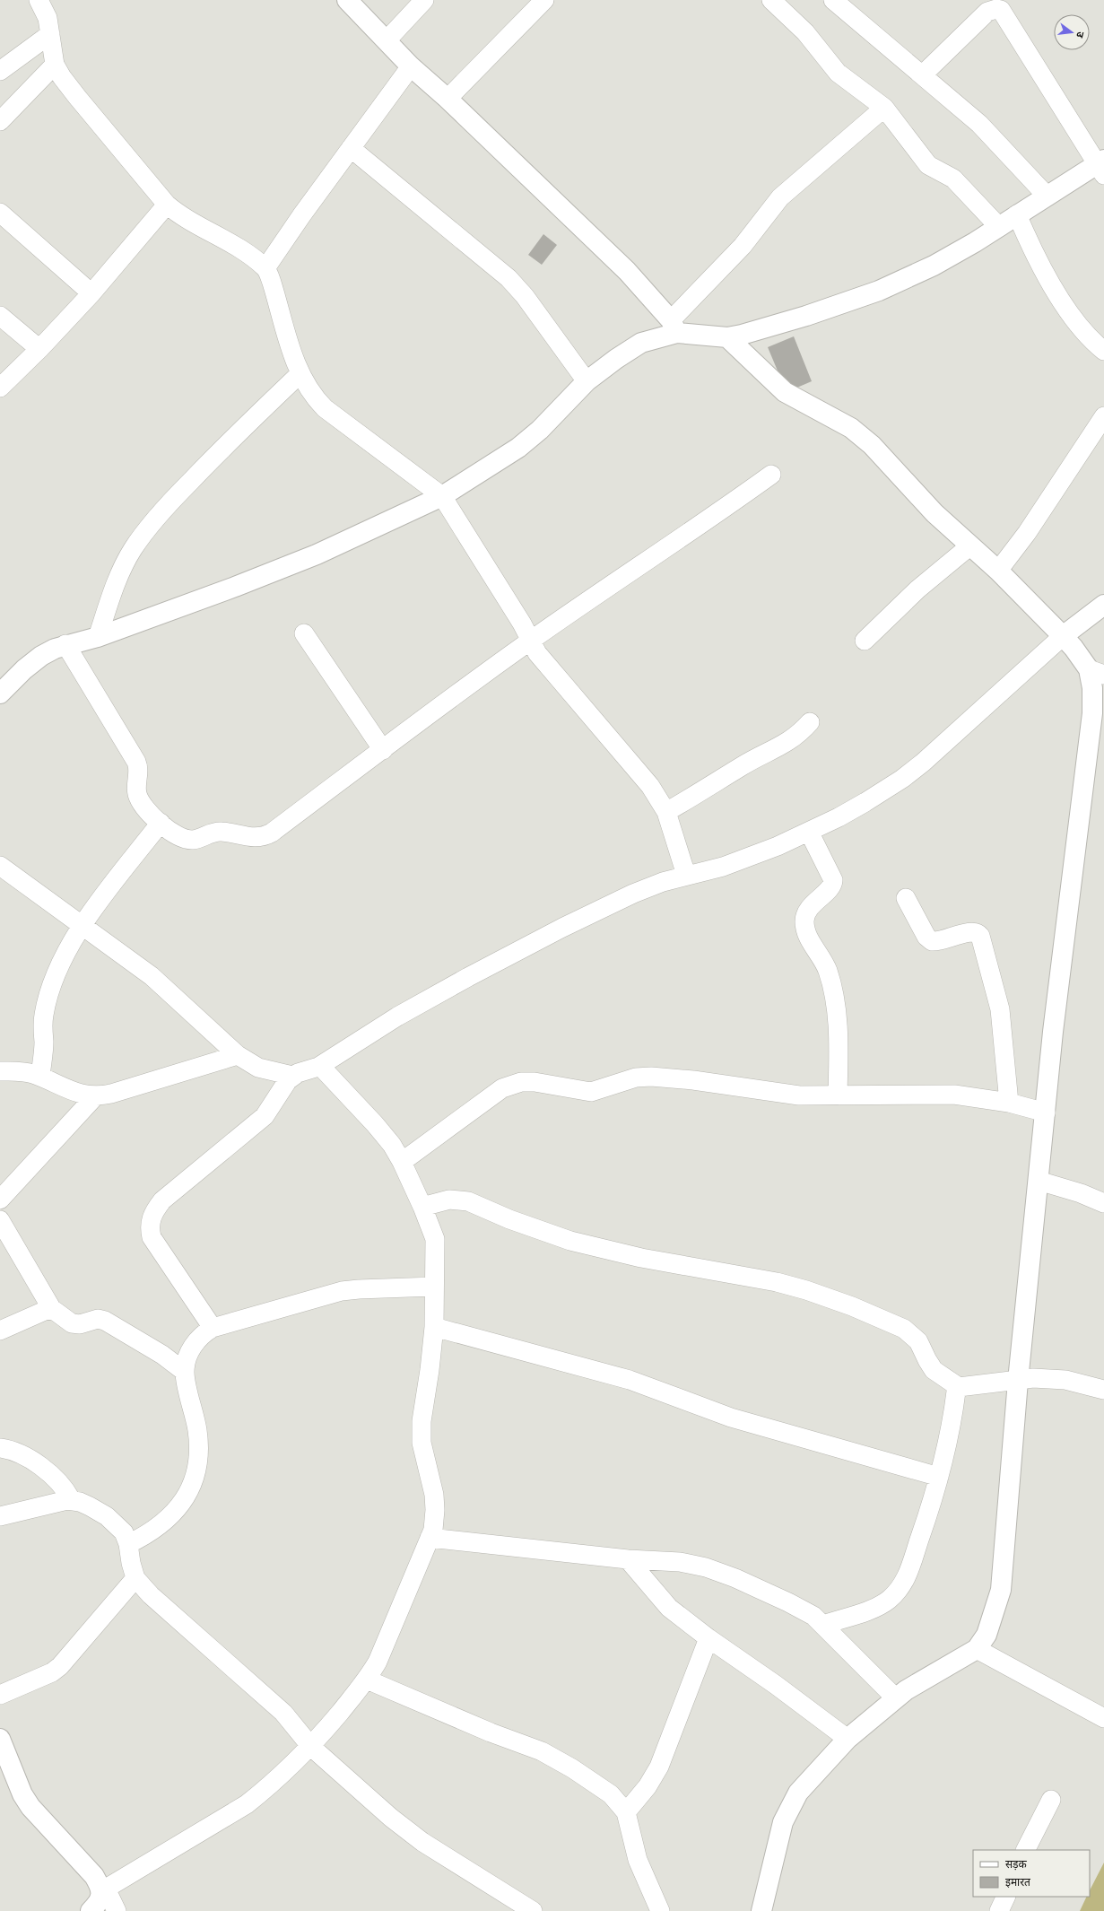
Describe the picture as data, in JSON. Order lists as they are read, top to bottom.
{
  "legend": ["सड़क", "इमारत"],
  "north": "right"
}
